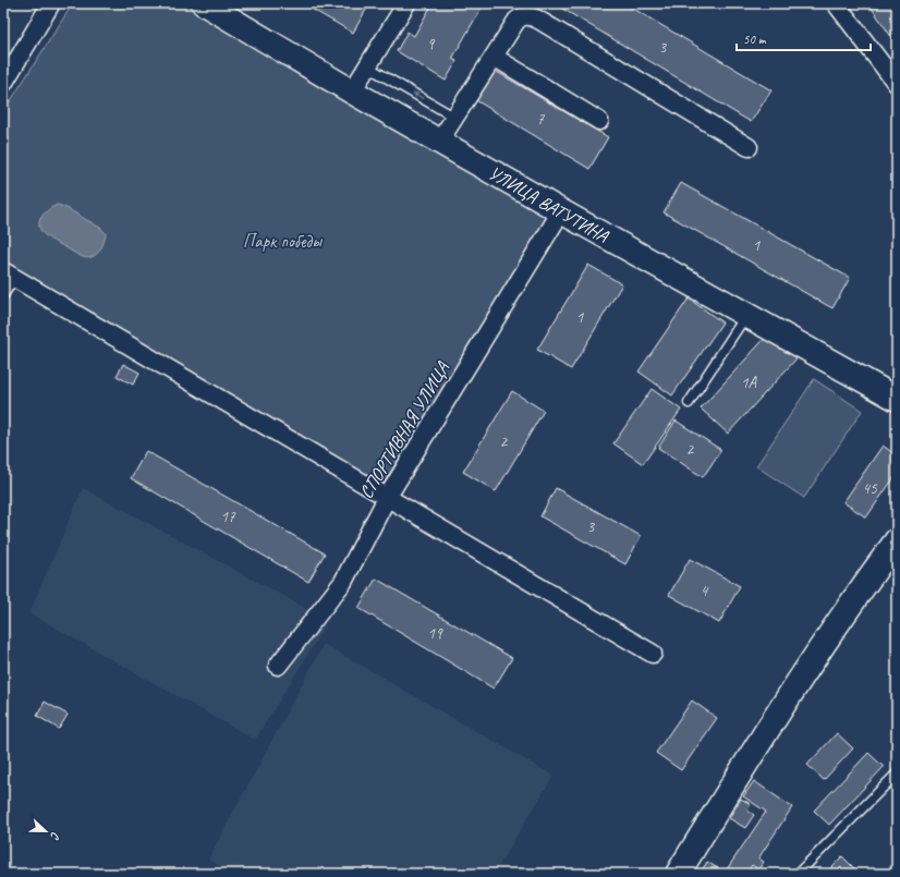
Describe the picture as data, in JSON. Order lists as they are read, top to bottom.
{
  "streets": {
    "street": ["УЛИЦА ВАТУТИНА", "СПОРТИВНАЯ УЛИЦА"]
  },
  "crossings": [
    ["УЛИЦА ВАТУТИНА", "СПОРТИВНАЯ УЛИЦА"]
  ],
  "parks": ["Парк победы"],
  "house_numbers": [
    "9",
    "3",
    "7",
    "1",
    "1",
    "1А",
    "2",
    "2",
    "45",
    "17",
    "3",
    "4",
    "19"
  ],
  "scale_bar": "50 m",
  "north": "right"
}
